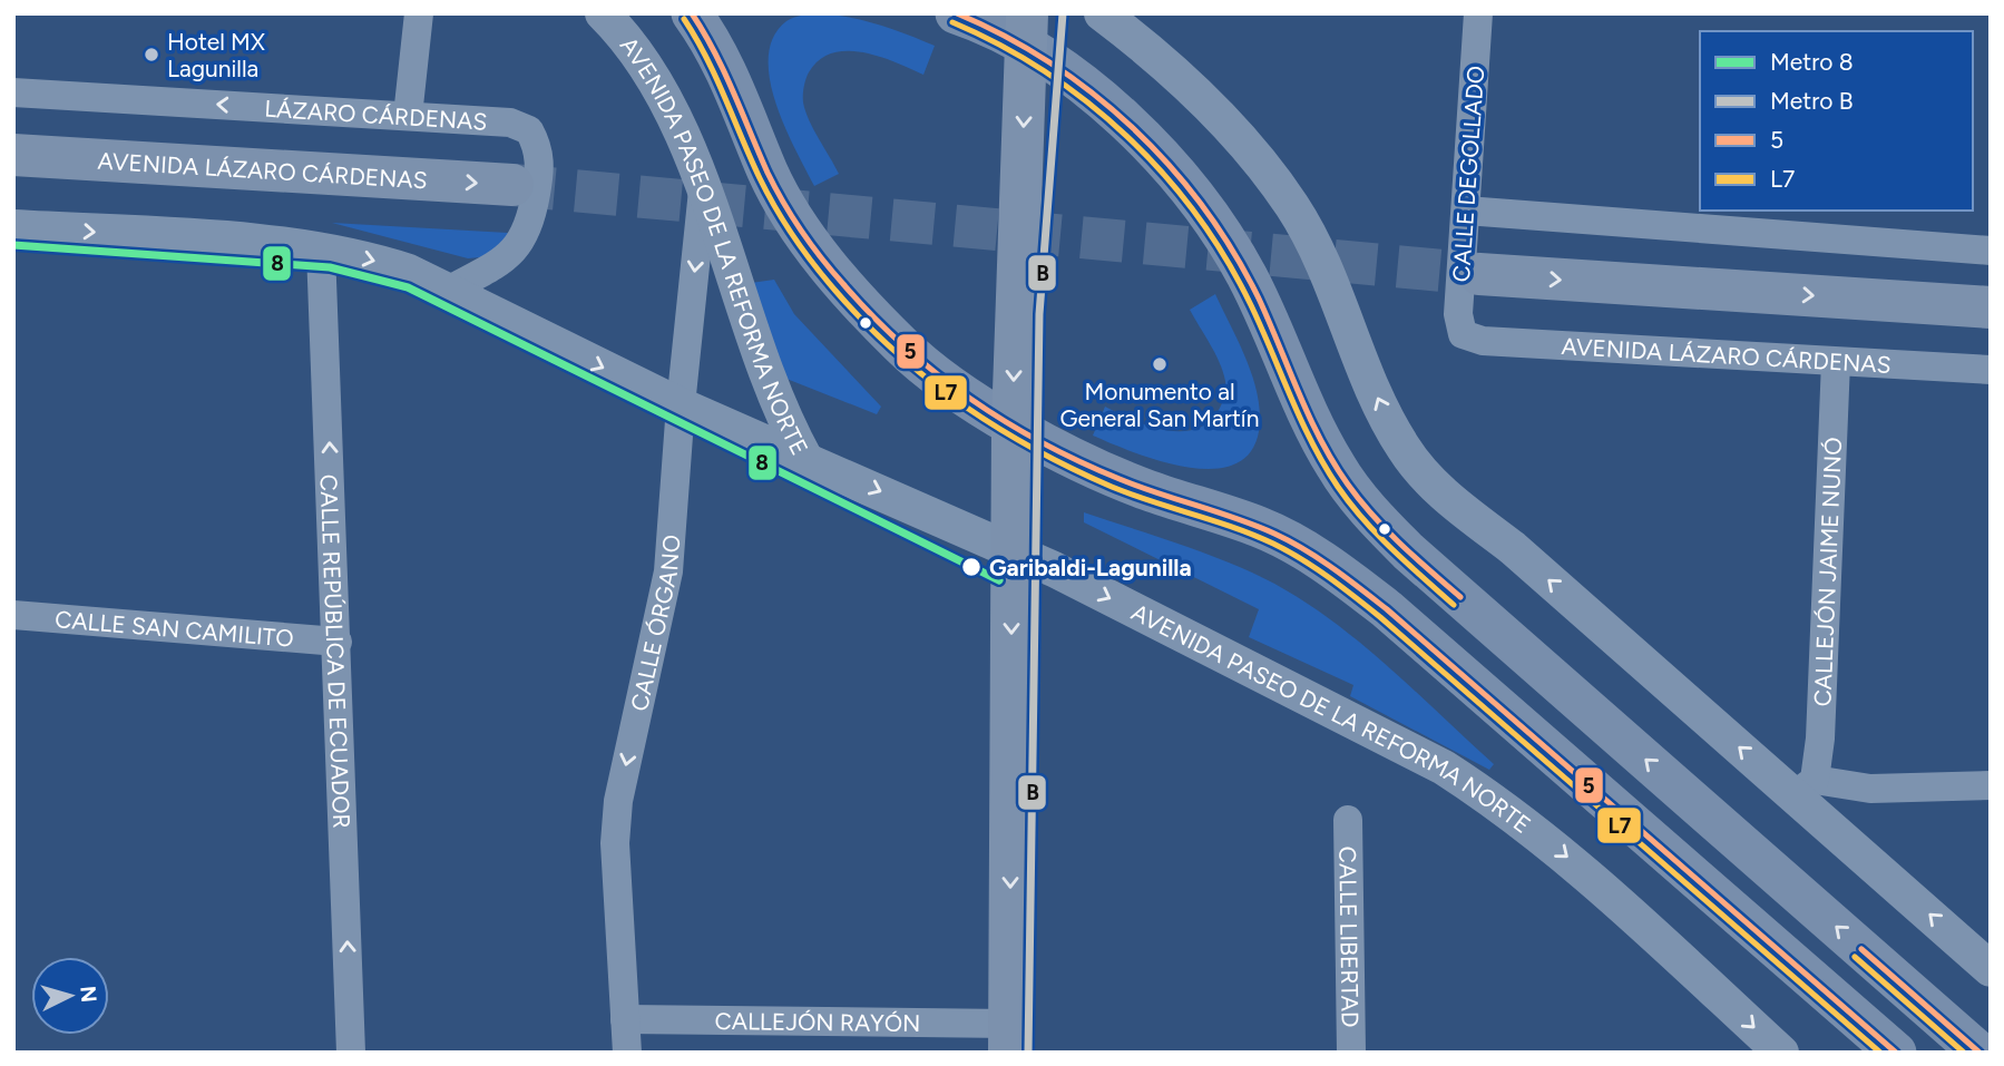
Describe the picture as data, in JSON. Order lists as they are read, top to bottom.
{
  "streets": {
    "main road": ["AVENIDA LÁZARO CÁRDENAS"],
    "street": [
      "LÁZARO CÁRDENAS",
      "CALLE DEGOLLADO",
      "AVENIDA PASEO DE LA REFORMA NORTE",
      "CALLEJÓN JAIME NUNÓ",
      "CALLE ÓRGANO",
      "CALLE SAN CAMILITO",
      "CALLE REPÚBLICA DE ECUADOR",
      "CALLE LIBERTAD",
      "CALLEJÓN RAYÓN"
    ]
  },
  "crossings": [
    ["AVENIDA LÁZARO CÁRDENAS", "CALLE DEGOLLADO"],
    ["AVENIDA LÁZARO CÁRDENAS", "CALLEJÓN JAIME NUNÓ"],
    ["AVENIDA PASEO DE LA REFORMA NORTE", "CALLE ÓRGANO"],
    ["CALLE ÓRGANO", "CALLEJÓN RAYÓN"],
    ["CALLE SAN CAMILITO", "CALLE REPÚBLICA DE ECUADOR"]
  ],
  "one_way": ["AVENIDA LÁZARO CÁRDENAS", "CALLE ÓRGANO", "CALLE REPÚBLICA DE ECUADOR"],
  "places": ["Hotel MX Lagunilla", "Monumento al General San Martín", "Garibaldi-Lagunilla"],
  "lines": [
    "metro line B",
    "transit line 5",
    "transit line L7",
    "metro line 8"
  ],
  "legend": [
    "Metro 8",
    "Metro B",
    "5",
    "L7"
  ],
  "north": "right"
}
